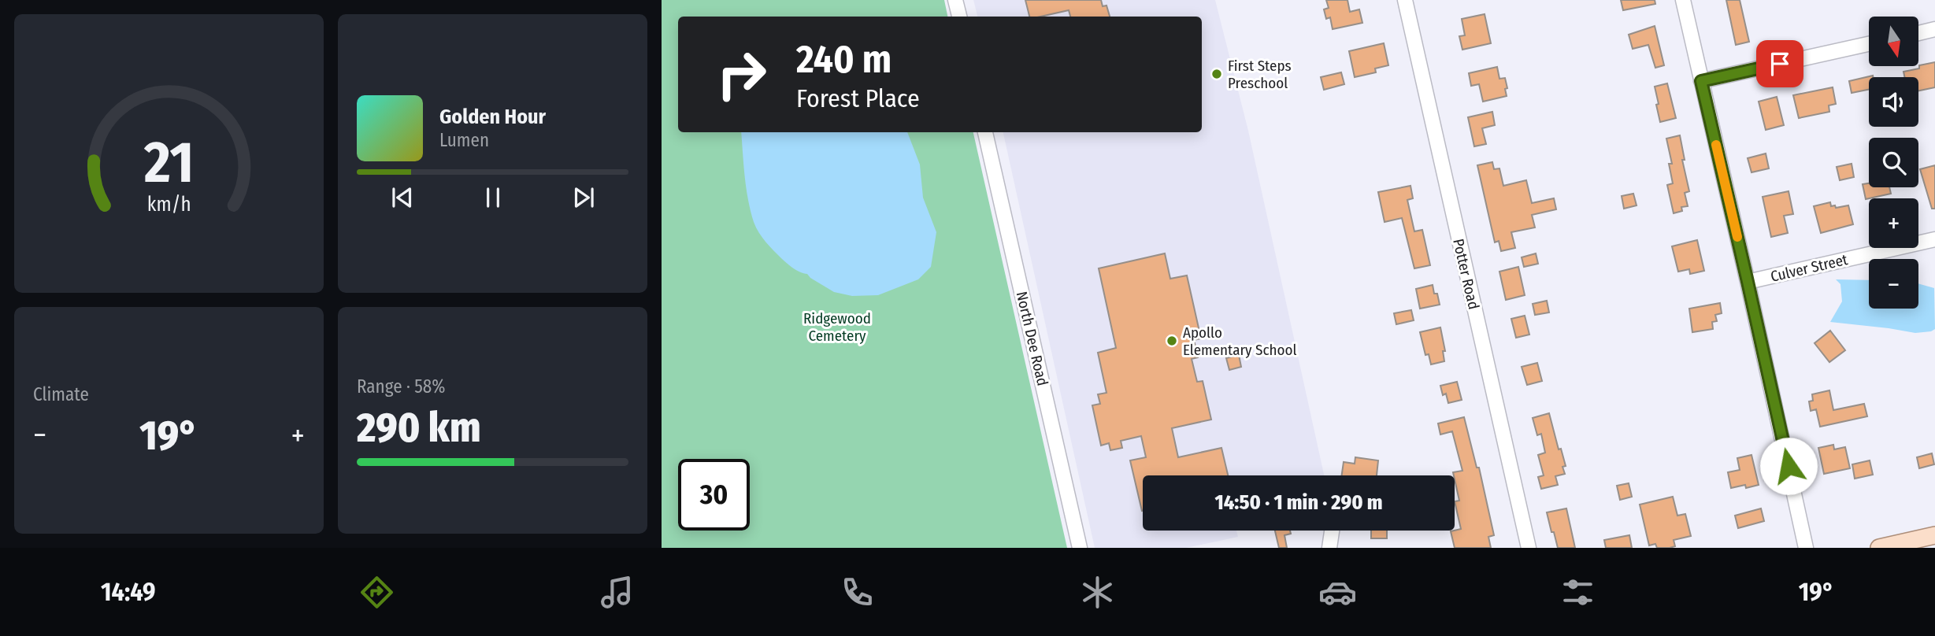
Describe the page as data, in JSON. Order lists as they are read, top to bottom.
{
  "streets": {
    "street": ["Culver Street", "Potter Road", "North Dee Road"]
  },
  "parks": ["Ridgewood Cemetery"],
  "places": ["First Steps Preschool", "Apollo Elementary School"],
  "north": "bottom",
  "page": {
    "map_buttons": ["+", "−"],
    "turn": ["240 m", "Forest Place"],
    "song": ["Golden Hour", "Lumen"],
    "tile": [
      "Climate",
      ["Range · 58%", "290 km"]
    ],
    "heat": ["−", "19°", "+"],
    "limit": "30",
    "trip": "14:50 · 1 min · 290 m",
    "tabs": ["14:49", "19°"],
    "gauge": ["21", "km/h"]
  }
}
